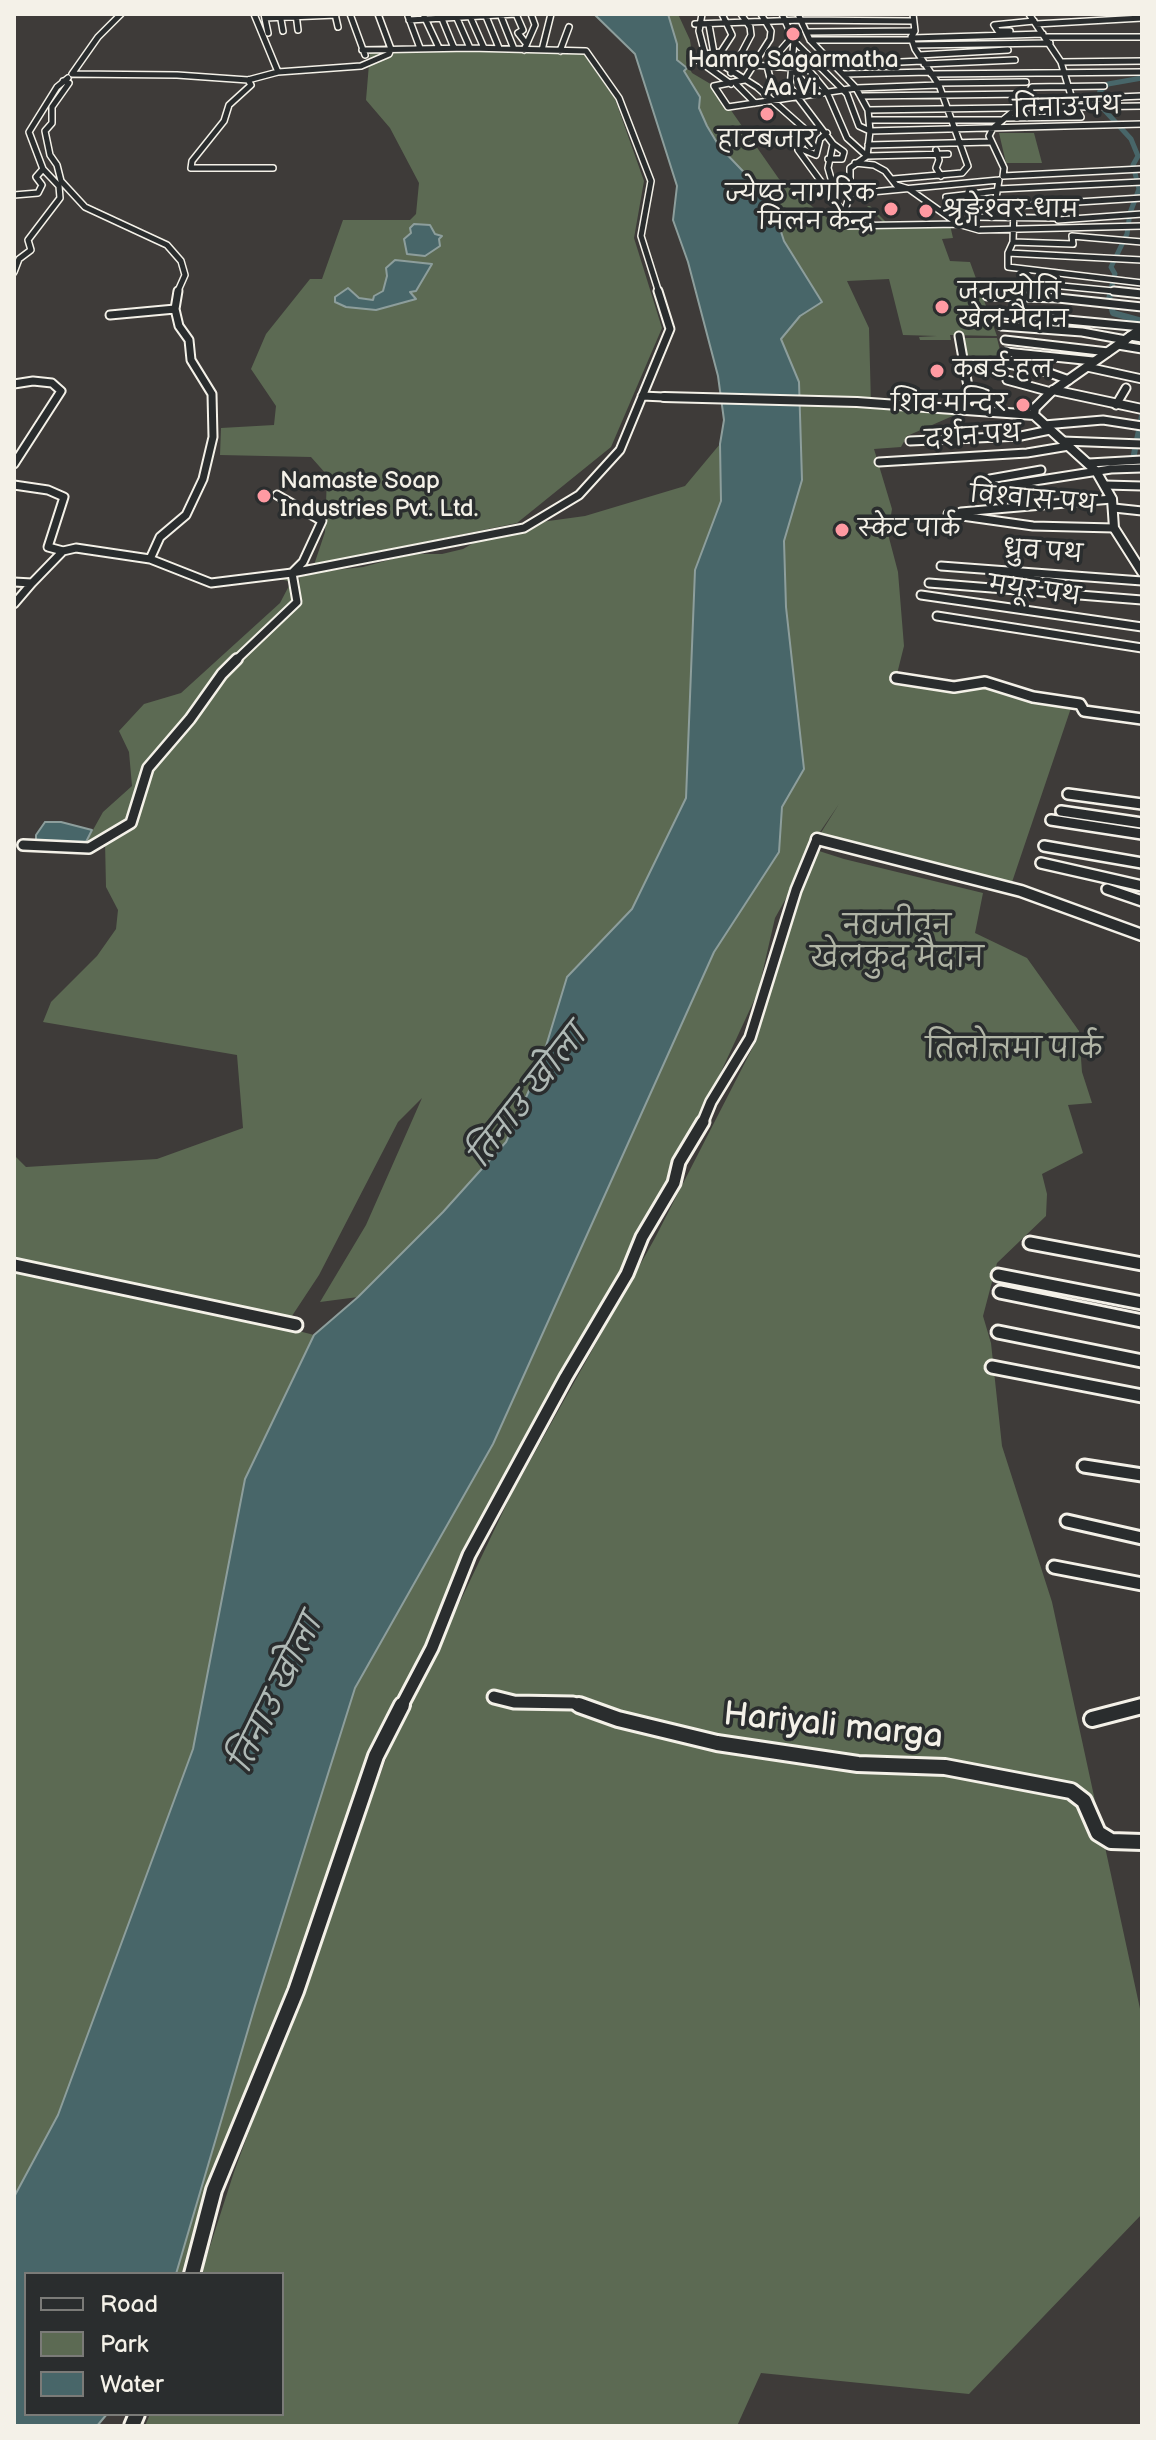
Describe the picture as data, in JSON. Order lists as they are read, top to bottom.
{
  "streets": {
    "street": [
      "तिनाउ पथ",
      "दर्शन पथ",
      "विश्वास पथ",
      "ध्रुव पथ",
      "मयूर पथ",
      "Hariyali marga"
    ]
  },
  "water": ["तिनाउ खोला"],
  "parks": ["नवजीवन खेलकुद मैदान", "तिलोत्तमा पार्क"],
  "places": [
    "Hamro Sagarmatha Aa.Vi.",
    "हाटबजार",
    "ज्येष्ठ नागरिक मिलन केन्द्र",
    "श्रृङ्गेश्वर धाम",
    "जनज्योति खेल मैदान",
    "कबर्ड हल",
    "शिव मन्दिर",
    "Namaste Soap Industries Pvt. Ltd.",
    "स्केट पार्क"
  ],
  "legend": ["Road", "Park", "Water"]
}
